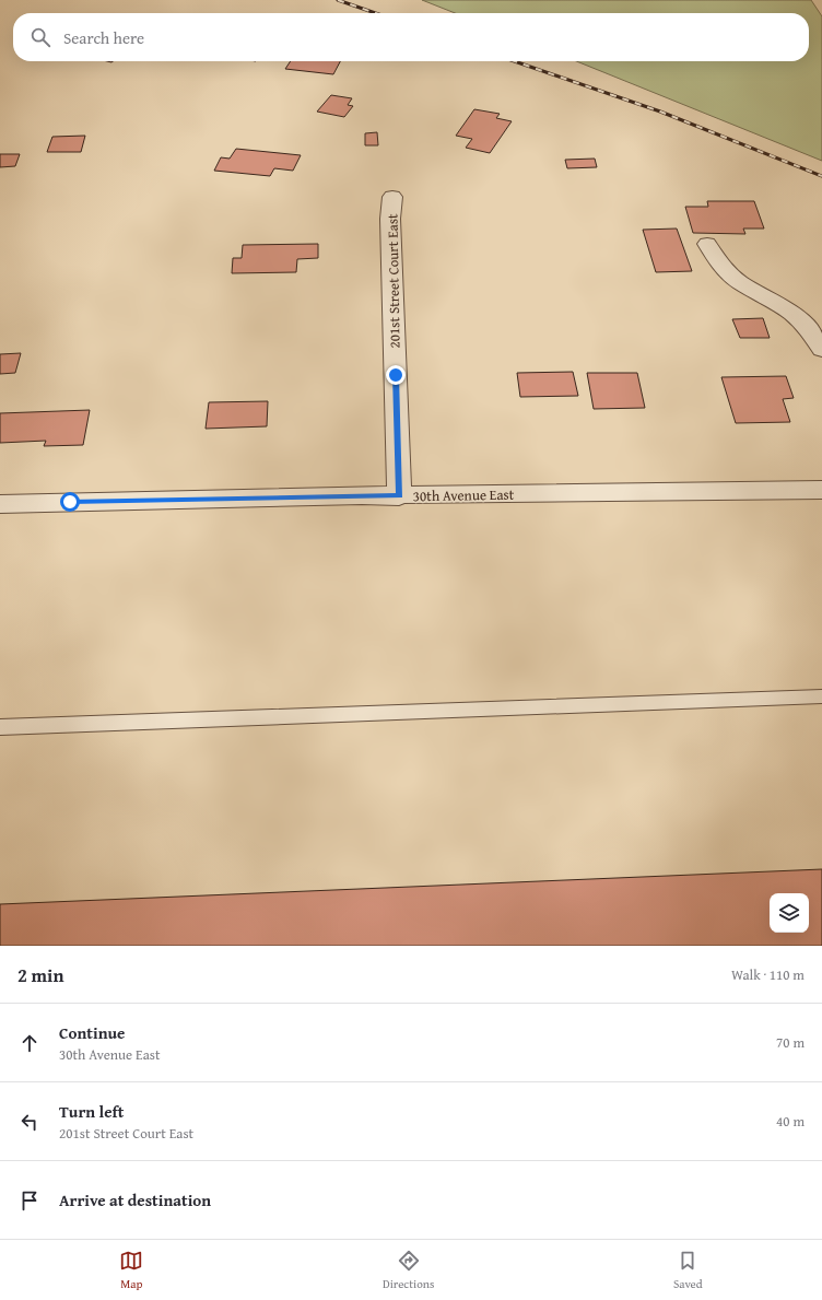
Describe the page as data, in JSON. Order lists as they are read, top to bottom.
{
  "streets": {
    "street": ["201st Street Court East", "30th Avenue East"]
  },
  "crossings": [
    ["201st Street Court East", "30th Avenue East"]
  ],
  "page": {
    "search": "Search here",
    "heading": ["2 min", "Walk · 110 m"],
    "list": [
      ["Continue", "30th Avenue East", "70 m"],
      ["Turn left", "201st Street Court East", "40 m"],
      "Arrive at destination"
    ],
    "nav": ["Map", "Directions", "Saved"]
  }
}
